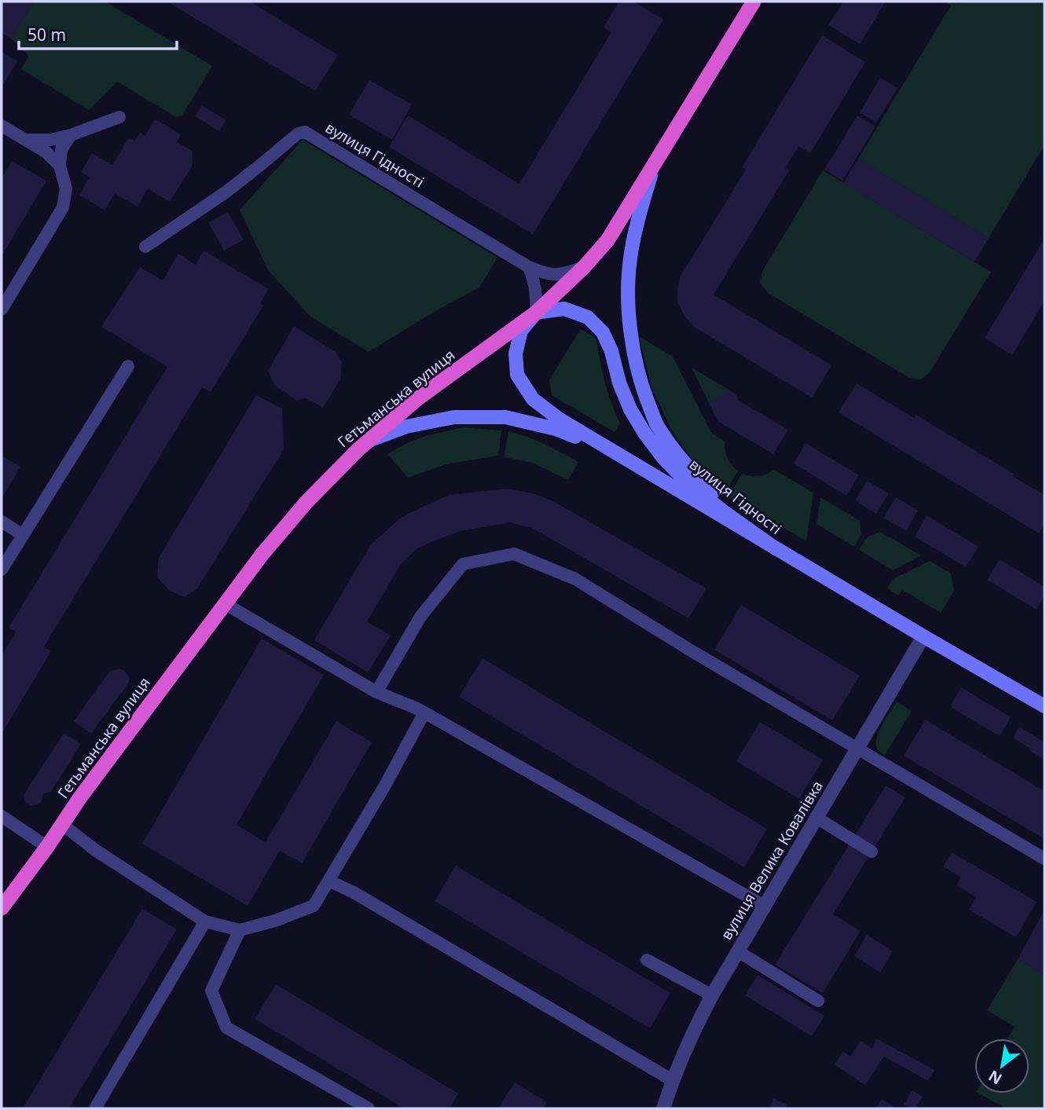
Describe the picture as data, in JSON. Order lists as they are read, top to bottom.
{
  "streets": {
    "highway": ["Гетьманська вулиця"],
    "main road": ["вулиця Гідності"],
    "street": ["вулиця Велика Ковалівка"]
  },
  "crossings": [
    ["вулиця Гідності", "Гетьманська вулиця"],
    ["вулиця Гідності", "вулиця Велика Ковалівка"]
  ],
  "scale_bar": "50 m",
  "north": "bottom left"
}
